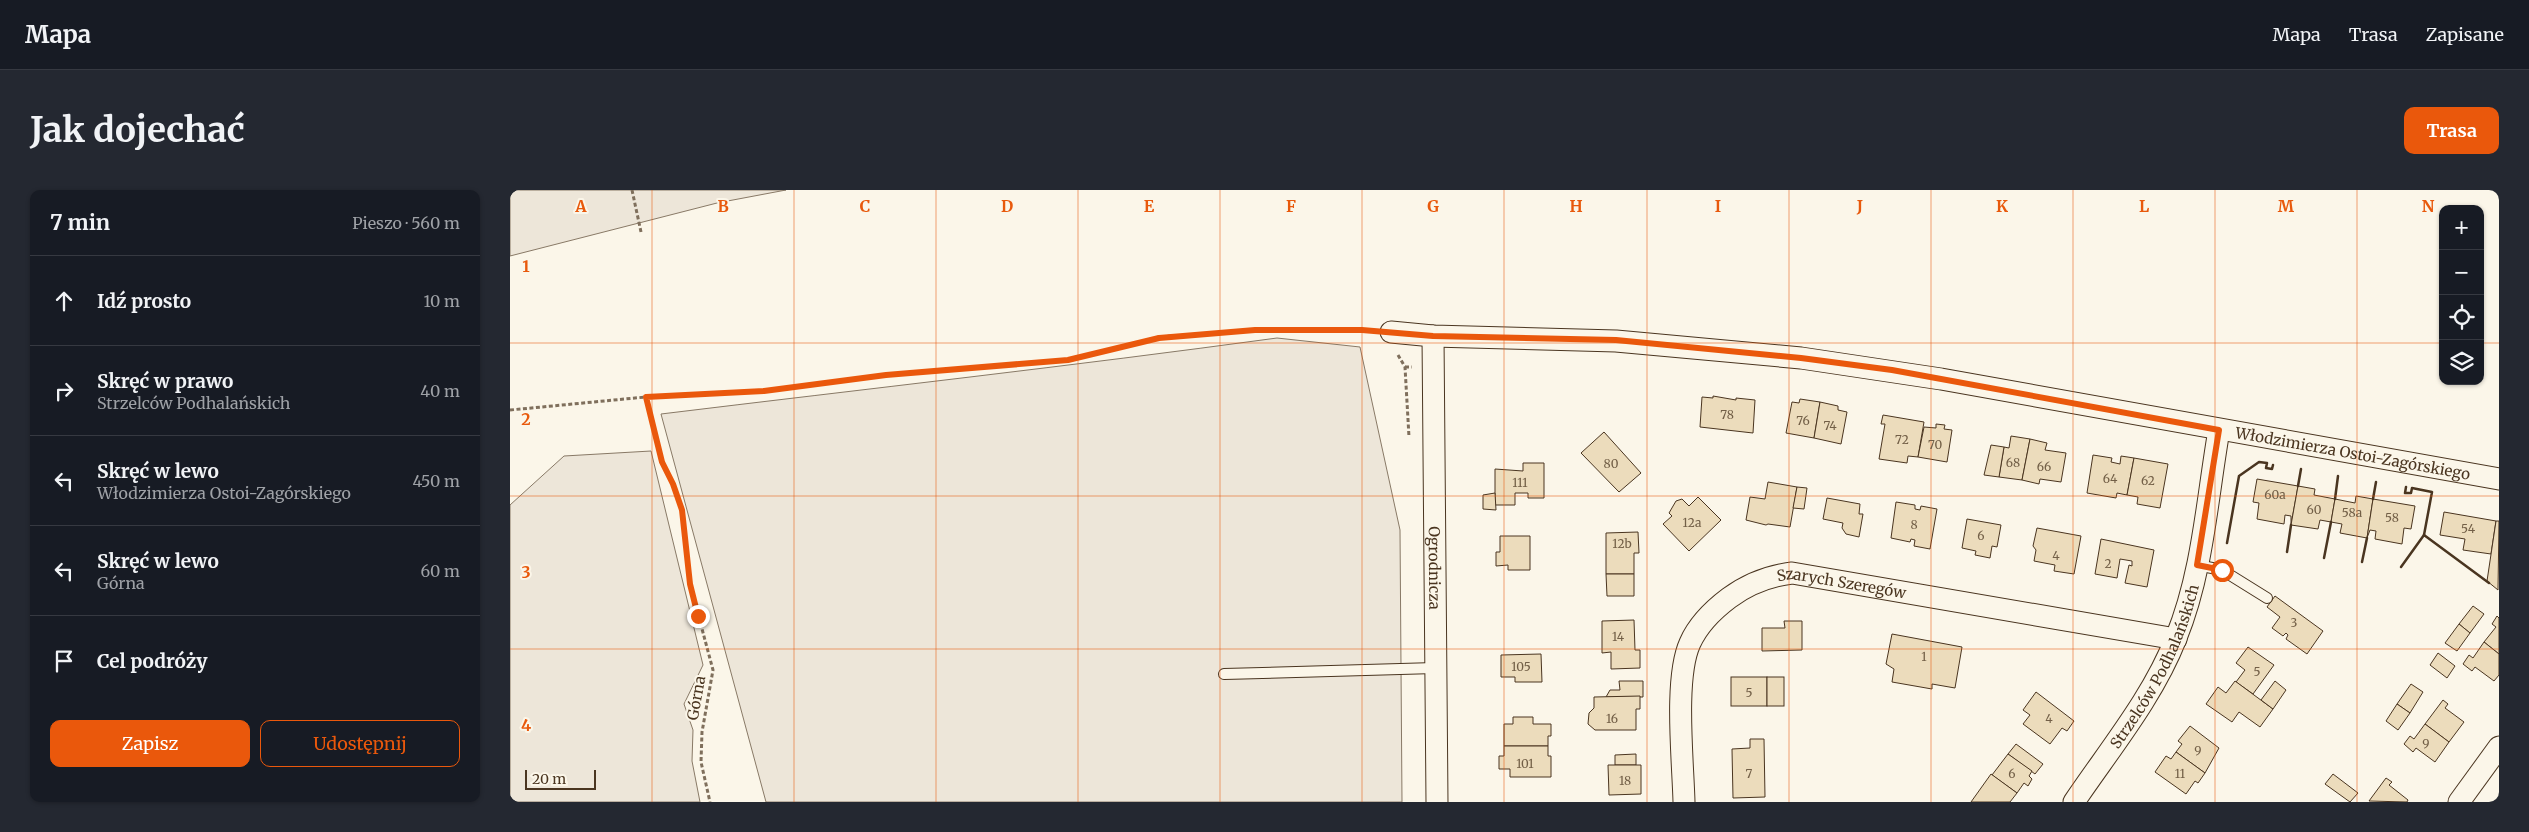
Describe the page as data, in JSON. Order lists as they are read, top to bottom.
{
  "streets": {
    "street": [
      "Włodzimierza Ostoi-Zagórskiego",
      "Ogrodnicza",
      "Szarych Szeregów",
      "Strzelców Podhalańskich"
    ],
    "path": ["Górna"]
  },
  "crossings": [
    ["Włodzimierza Ostoi-Zagórskiego", "Ogrodnicza"],
    ["Włodzimierza Ostoi-Zagórskiego", "Strzelców Podhalańskich"],
    ["Szarych Szeregów", "Strzelców Podhalańskich"]
  ],
  "house_numbers": [
    "78",
    "76",
    "74",
    "72",
    "70",
    "68",
    "80",
    "66",
    "64",
    "62",
    "111",
    "60a",
    "60",
    "58a",
    "58",
    "12a",
    "8",
    "54",
    "6",
    "12b",
    "4",
    "2",
    "3",
    "14",
    "1",
    "105",
    "5",
    "5",
    "16",
    "4",
    "9",
    "9",
    "101",
    "7",
    "6",
    "11",
    "18"
  ],
  "scale_bar": "20 m",
  "page": {
    "header": "Mapa",
    "nav": ["Mapa", "Trasa", "Zapisane"],
    "buttons": [
      "Trasa",
      ["Zapisz", "Udostępnij"]
    ],
    "title": "Jak dojechać",
    "heading": ["7 min", "Pieszo · 560 m"],
    "map_buttons": ["+", "−"],
    "list": [
      ["Idź prosto", "10 m"],
      ["Skręć w prawo", "Strzelców Podhalańskich", "40 m"],
      ["Skręć w lewo", "Włodzimierza Ostoi-Zagórskiego", "450 m"],
      ["Skręć w lewo", "Górna", "60 m"],
      "Cel podróży"
    ],
    "scale": "20 m"
  },
  "grid": {
    "columns": [
      "A",
      "B",
      "C",
      "D",
      "E",
      "F",
      "G",
      "H",
      "I",
      "J",
      "K",
      "L",
      "M",
      "N"
    ],
    "rows": [
      "1",
      "2",
      "3",
      "4"
    ]
  }
}
